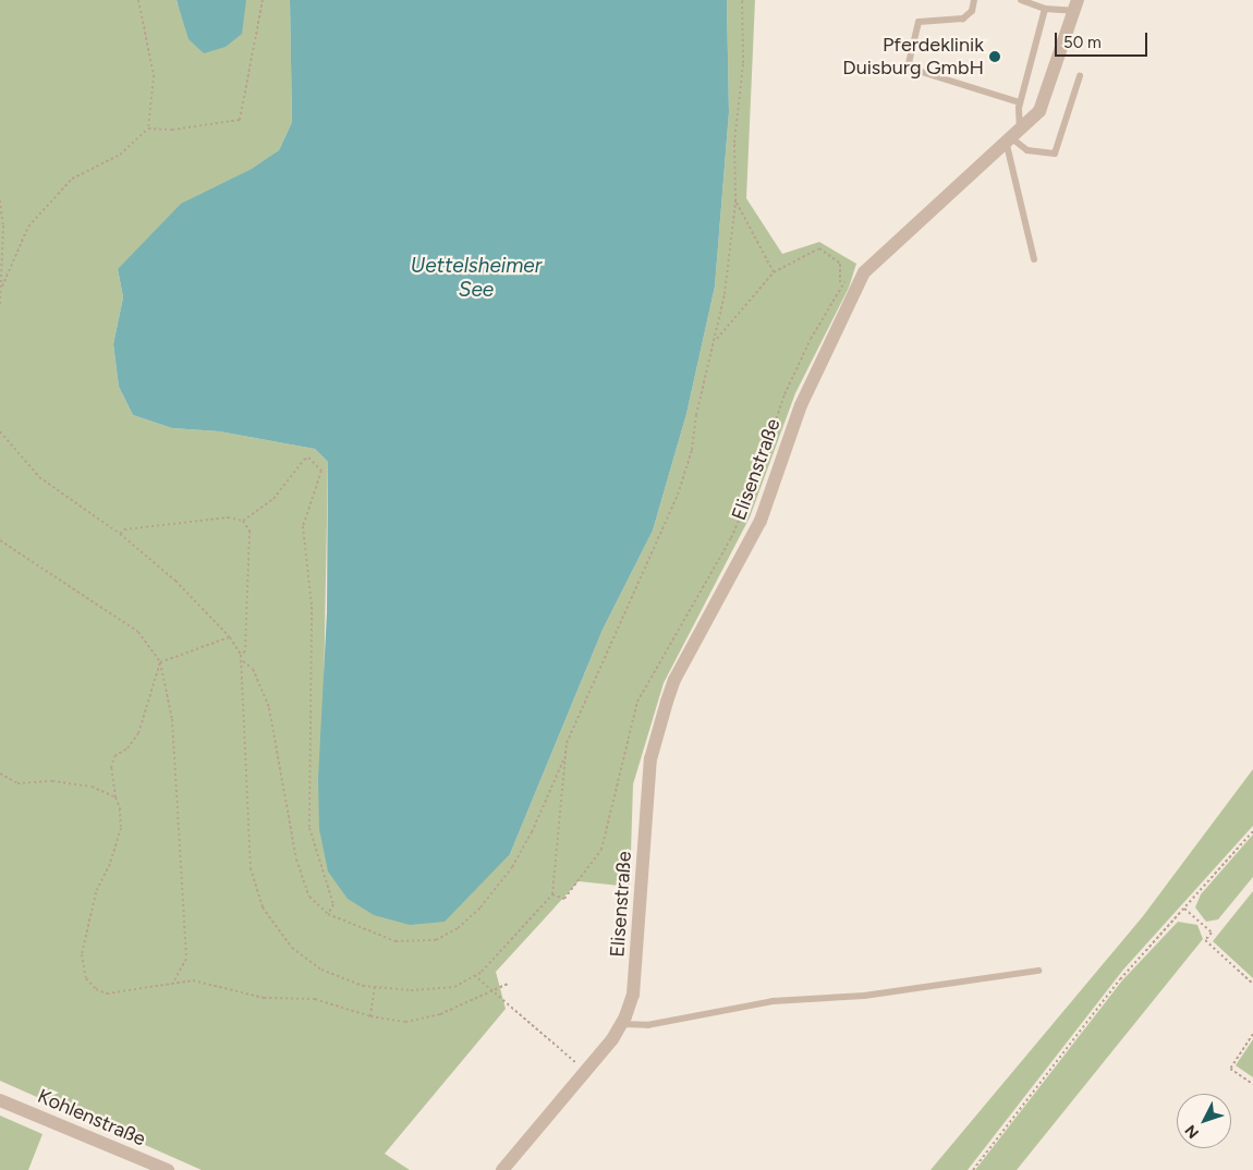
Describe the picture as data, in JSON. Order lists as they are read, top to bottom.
{
  "streets": {
    "street": ["Elisenstraße", "Kohlenstraße"]
  },
  "water": ["Uettelsheimer See"],
  "places": ["Pferdeklinik Duisburg GmbH"],
  "scale_bar": "50 m",
  "north": "bottom left"
}
